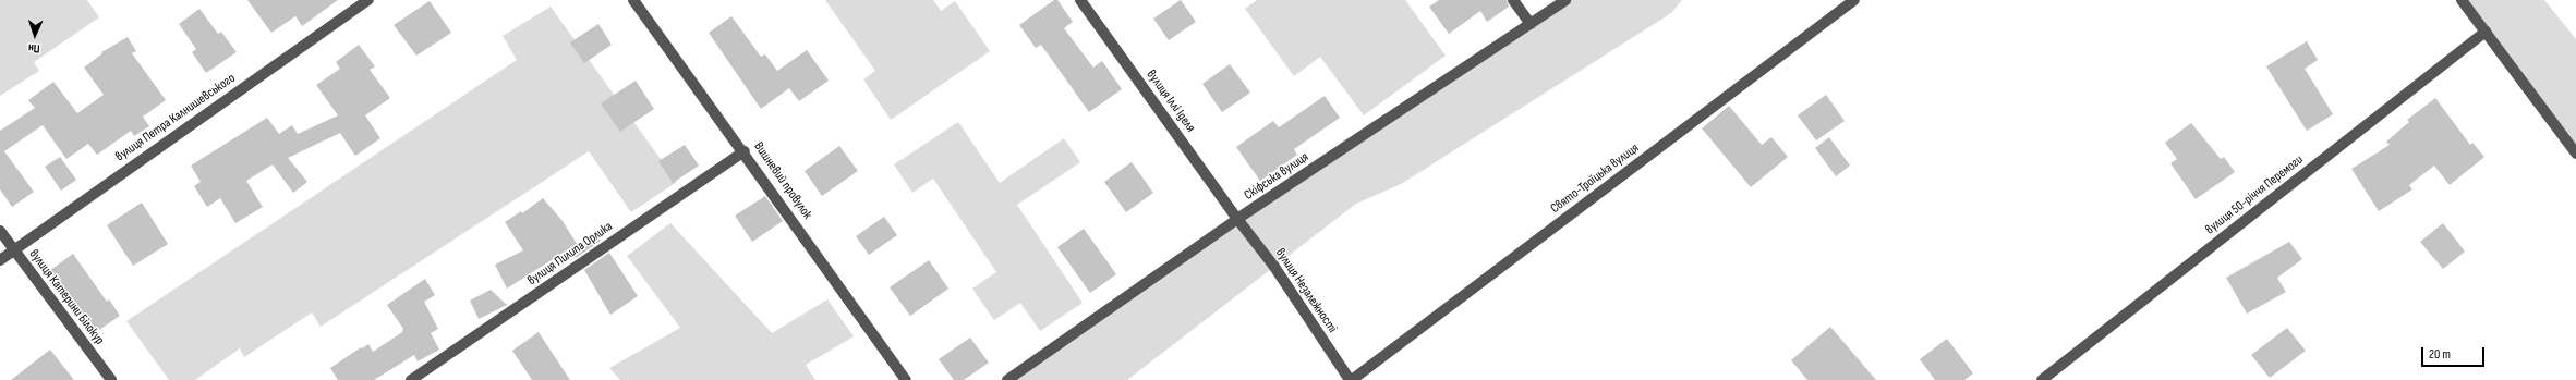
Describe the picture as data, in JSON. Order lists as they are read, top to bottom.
{
  "streets": {
    "street": [
      "вулиця Іллі Іделя",
      "вулиця Петра Калнишевського",
      "Скіфська вулиця",
      "Свято-Троїцька вулиця",
      "Вишневий провулок",
      "вулиця 50-річчя Перемоги",
      "вулиця Пилипа Орлика",
      "вулиця Незалежності",
      "вулиця Катерини Білокур"
    ]
  },
  "crossings": [
    ["вулиця Іллі Іделя", "Скіфська вулиця"],
    ["вулиця Іллі Іделя", "вулиця Незалежності"],
    ["вулиця Петра Калнишевського", "вулиця Катерини Білокур"],
    ["Скіфська вулиця", "вулиця Незалежності"],
    ["Свято-Троїцька вулиця", "вулиця Незалежності"],
    ["Вишневий провулок", "вулиця Пилипа Орлика"]
  ],
  "scale_bar": "20 m",
  "north": "bottom"
}
